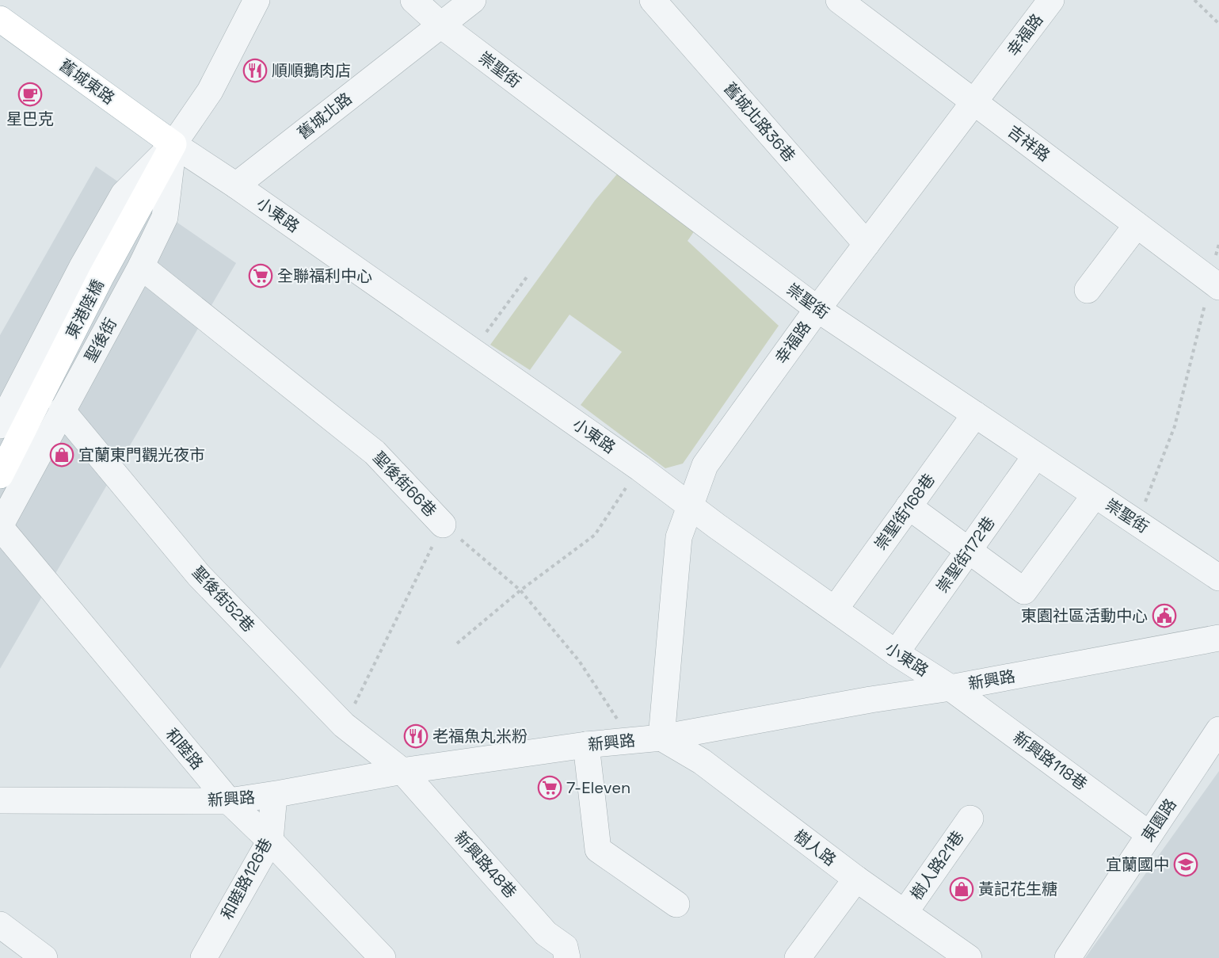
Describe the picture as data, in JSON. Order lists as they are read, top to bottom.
{
  "streets": {
    "main road": ["舊城東路", "東港陸橋"],
    "street": [
      "幸福路",
      "崇聖街",
      "舊城北路",
      "舊城北路36巷",
      "吉祥路",
      "小東路",
      "聖後街",
      "聖後街66巷",
      "崇聖街168巷",
      "崇聖街172巷",
      "聖後街52巷",
      "新興路",
      "和睦路",
      "新興路118巷",
      "東園路",
      "樹人路",
      "新興路48巷",
      "樹人路21巷",
      "和睦路126巷"
    ]
  },
  "crossings": [
    ["幸福路", "崇聖街"],
    ["幸福路", "舊城北路36巷"],
    ["幸福路", "吉祥路"],
    ["幸福路", "小東路"],
    ["幸福路", "新興路"],
    ["幸福路", "樹人路"],
    ["崇聖街", "舊城北路"],
    ["崇聖街", "崇聖街168巷"],
    ["崇聖街", "崇聖街172巷"],
    ["舊城東路", "東港陸橋"],
    ["舊城東路", "聖後街"],
    ["舊城北路", "小東路"],
    ["小東路", "崇聖街168巷"],
    ["小東路", "崇聖街172巷"],
    ["小東路", "新興路"],
    ["小東路", "新興路118巷"],
    ["東港陸橋", "聖後街"],
    ["聖後街", "聖後街66巷"],
    ["聖後街", "聖後街52巷"],
    ["聖後街", "和睦路"],
    ["聖後街66巷", "新興路"],
    ["聖後街52巷", "新興路"],
    ["聖後街52巷", "新興路48巷"],
    ["新興路", "和睦路"],
    ["新興路", "新興路118巷"],
    ["新興路", "樹人路"],
    ["新興路", "新興路48巷"],
    ["新興路", "和睦路126巷"],
    ["和睦路", "和睦路126巷"],
    ["新興路118巷", "東園路"],
    ["樹人路", "樹人路21巷"]
  ],
  "places": {
    "restaurant": ["順順鵝肉店", "老福魚丸米粉"],
    "cafe": ["星巴克"],
    "supermarket": ["全聯福利中心", "7-Eleven"],
    "shop": ["宜蘭東門觀光夜市", "黃記花生糖"],
    "public building": ["東園社區活動中心"],
    "school or university": ["宜蘭國中"]
  }
}
